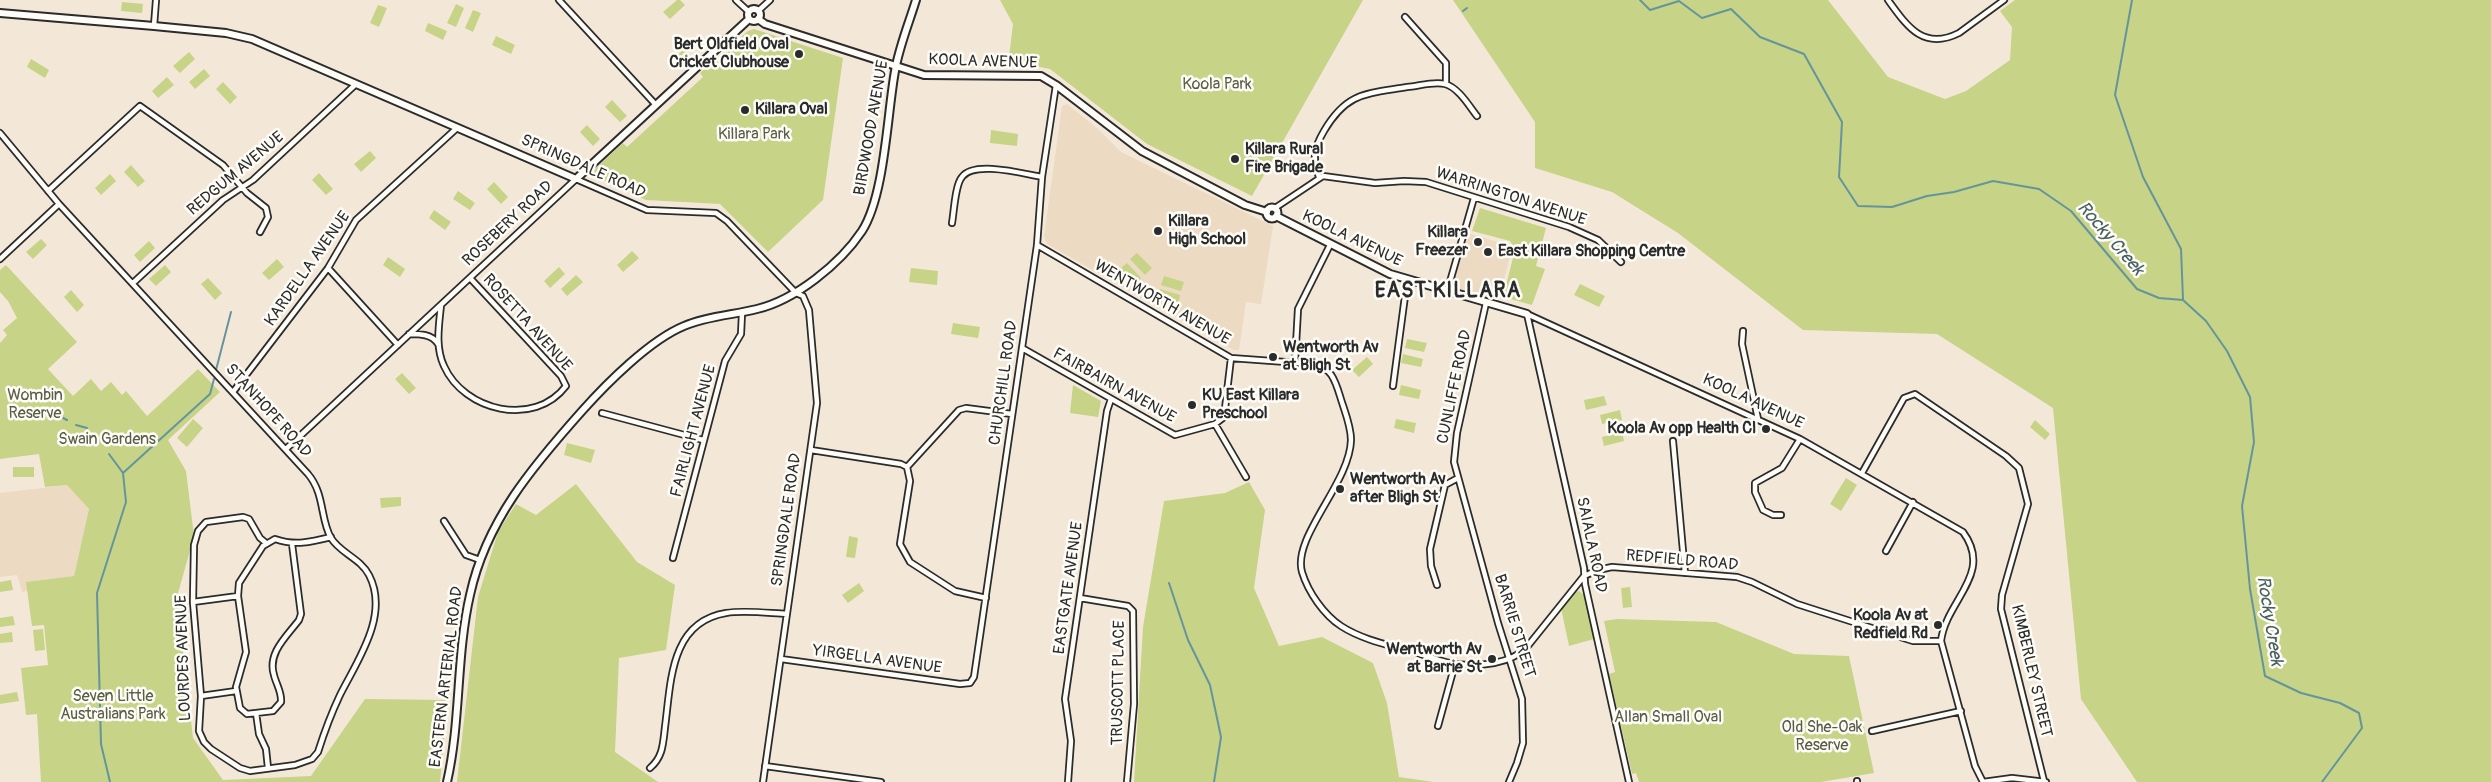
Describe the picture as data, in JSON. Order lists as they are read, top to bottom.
{
  "streets": {
    "main road": [
      "KOOLA AVENUE",
      "BIRDWOOD AVENUE",
      "SPRINGDALE ROAD",
      "ROSEBERY ROAD",
      "EASTERN ARTERIAL ROAD"
    ],
    "street": [
      "REDGUM AVENUE",
      "WARRINGTON AVENUE",
      "KARDELLA AVENUE",
      "WENTWORTH AVENUE",
      "ROSETTA AVENUE",
      "CHURCHILL ROAD",
      "FAIRBAIRN AVENUE",
      "CUNLIFFE ROAD",
      "STANHOPE ROAD",
      "FAIRLIGHT AVENUE",
      "SAIALA ROAD",
      "REDFIELD ROAD",
      "EASTGATE AVENUE",
      "BARRIE STREET",
      "LOURDES AVENUE",
      "YIRGELLA AVENUE",
      "KIMBERLEY STREET",
      "TRUSCOTT PLACE"
    ]
  },
  "crossings": [
    ["KOOLA AVENUE", "BIRDWOOD AVENUE"],
    ["KOOLA AVENUE", "CHURCHILL ROAD"],
    ["KOOLA AVENUE", "CUNLIFFE ROAD"],
    ["KOOLA AVENUE", "SAIALA ROAD"],
    ["KOOLA AVENUE", "REDFIELD ROAD"],
    ["KOOLA AVENUE", "KIMBERLEY STREET"],
    ["BIRDWOOD AVENUE", "SPRINGDALE ROAD"],
    ["BIRDWOOD AVENUE", "EASTERN ARTERIAL ROAD"],
    ["SPRINGDALE ROAD", "REDGUM AVENUE"],
    ["SPRINGDALE ROAD", "ROSEBERY ROAD"],
    ["SPRINGDALE ROAD", "KARDELLA AVENUE"],
    ["SPRINGDALE ROAD", "YIRGELLA AVENUE"],
    ["SPRINGDALE ROAD", "EASTERN ARTERIAL ROAD"],
    ["REDGUM AVENUE", "STANHOPE ROAD"],
    ["ROSEBERY ROAD", "ROSETTA AVENUE"],
    ["ROSEBERY ROAD", "STANHOPE ROAD"],
    ["KARDELLA AVENUE", "STANHOPE ROAD"],
    ["WENTWORTH AVENUE", "CHURCHILL ROAD"],
    ["WENTWORTH AVENUE", "BARRIE STREET"],
    ["CHURCHILL ROAD", "FAIRBAIRN AVENUE"],
    ["CHURCHILL ROAD", "YIRGELLA AVENUE"],
    ["FAIRBAIRN AVENUE", "EASTGATE AVENUE"],
    ["CUNLIFFE ROAD", "BARRIE STREET"],
    ["STANHOPE ROAD", "LOURDES AVENUE"],
    ["FAIRLIGHT AVENUE", "EASTERN ARTERIAL ROAD"],
    ["SAIALA ROAD", "REDFIELD ROAD"],
    ["EASTGATE AVENUE", "TRUSCOTT PLACE"]
  ],
  "districts": ["EAST KILLARA"],
  "water": ["Rocky Creek"],
  "parks": [
    "Koola Park",
    "Killara Park",
    "Wombin Reserve",
    "Swain Gardens",
    "Seven Little Australians Park",
    "Allan Small Oval",
    "Old She-Oak Reserve"
  ],
  "places": [
    "Bert Oldfield Oval Cricket Clubhouse",
    "Killara Oval",
    "Killara Rural Fire Brigade",
    "Killara High School",
    "Killara Freezer",
    "East Killara Shopping Centre",
    "Wentworth Av at Bligh St",
    "KU East Killara Preschool",
    "Koola Av opp Health Cl",
    "Wentworth Av after Bligh St",
    "Koola Av at Redfield Rd",
    "Wentworth Av at Barrie St"
  ]
}
